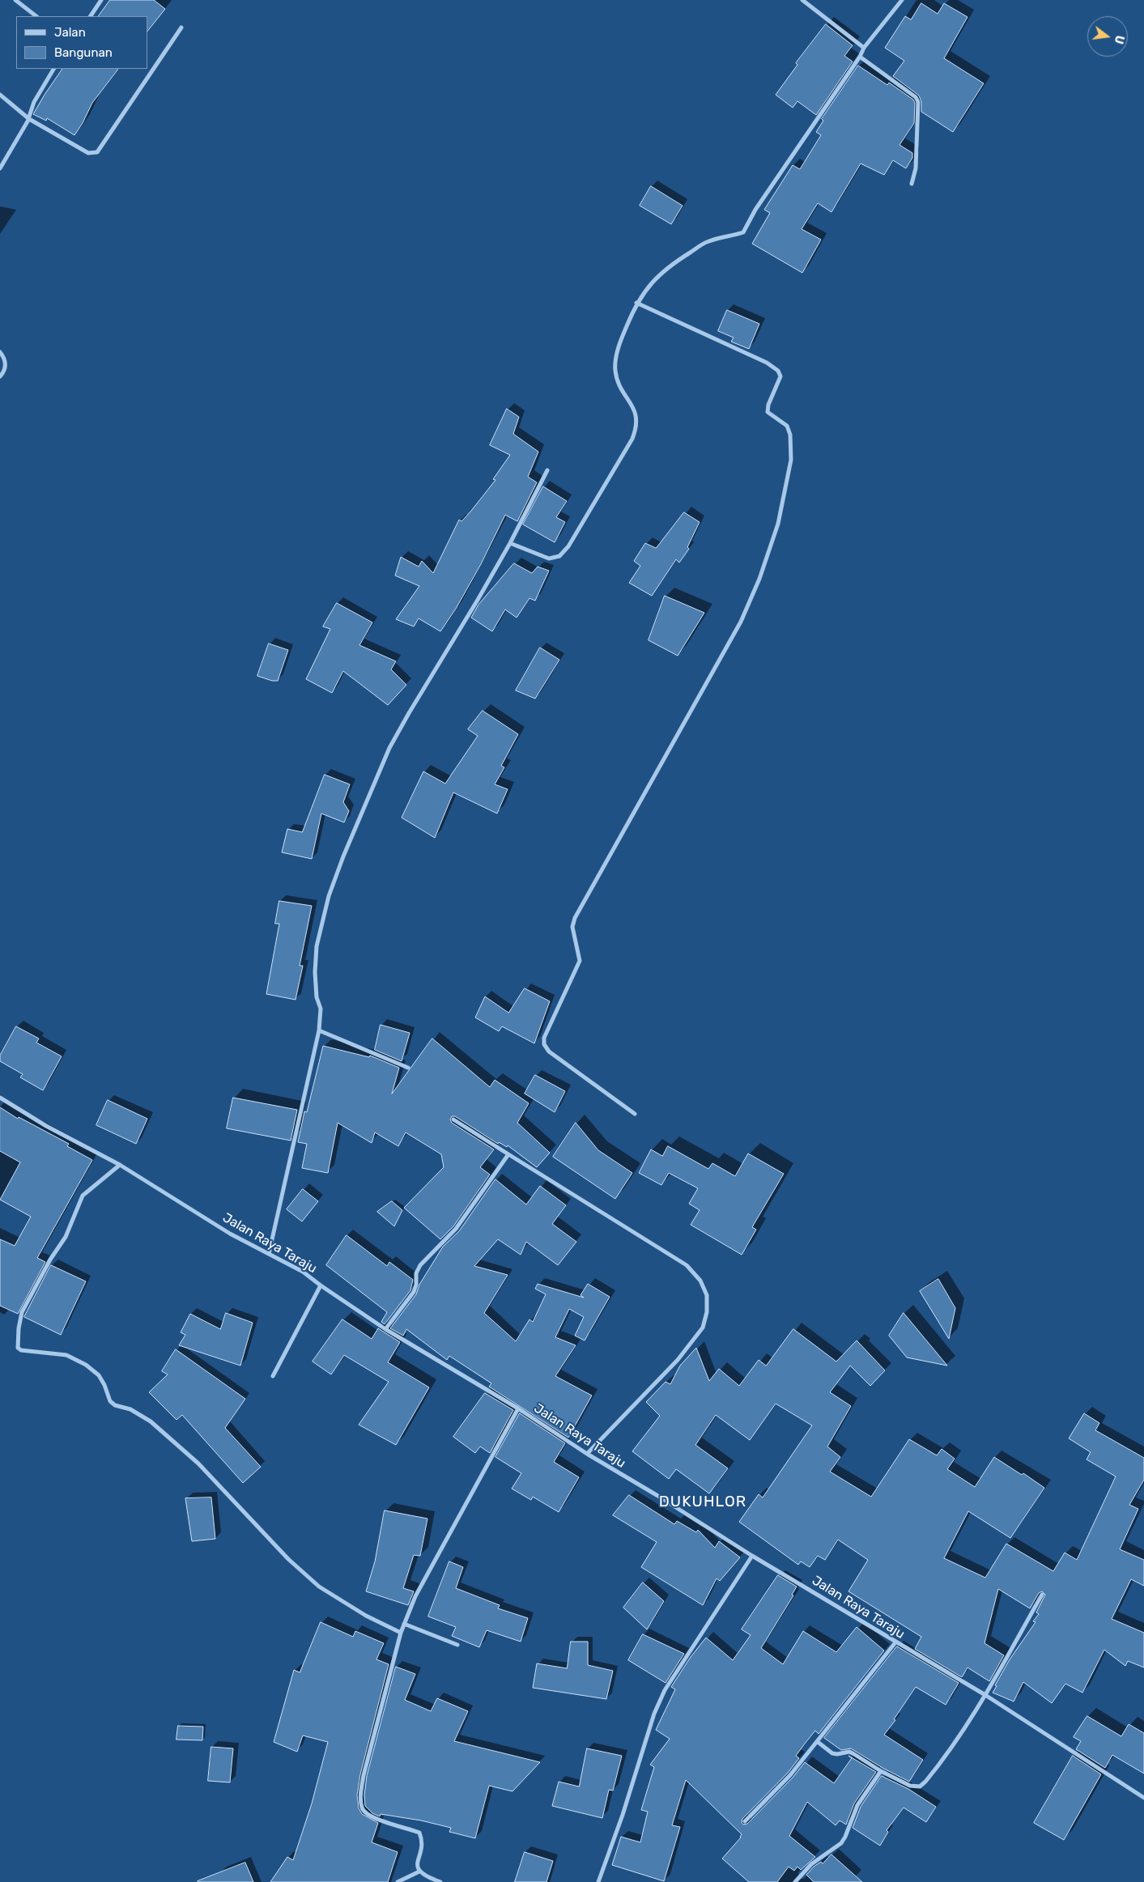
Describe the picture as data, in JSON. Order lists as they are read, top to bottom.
{
  "streets": {
    "street": ["Jalan Raya Taraju"]
  },
  "districts": ["DUKUHLOR"],
  "legend": ["Jalan", "Bangunan"],
  "north": "right"
}
